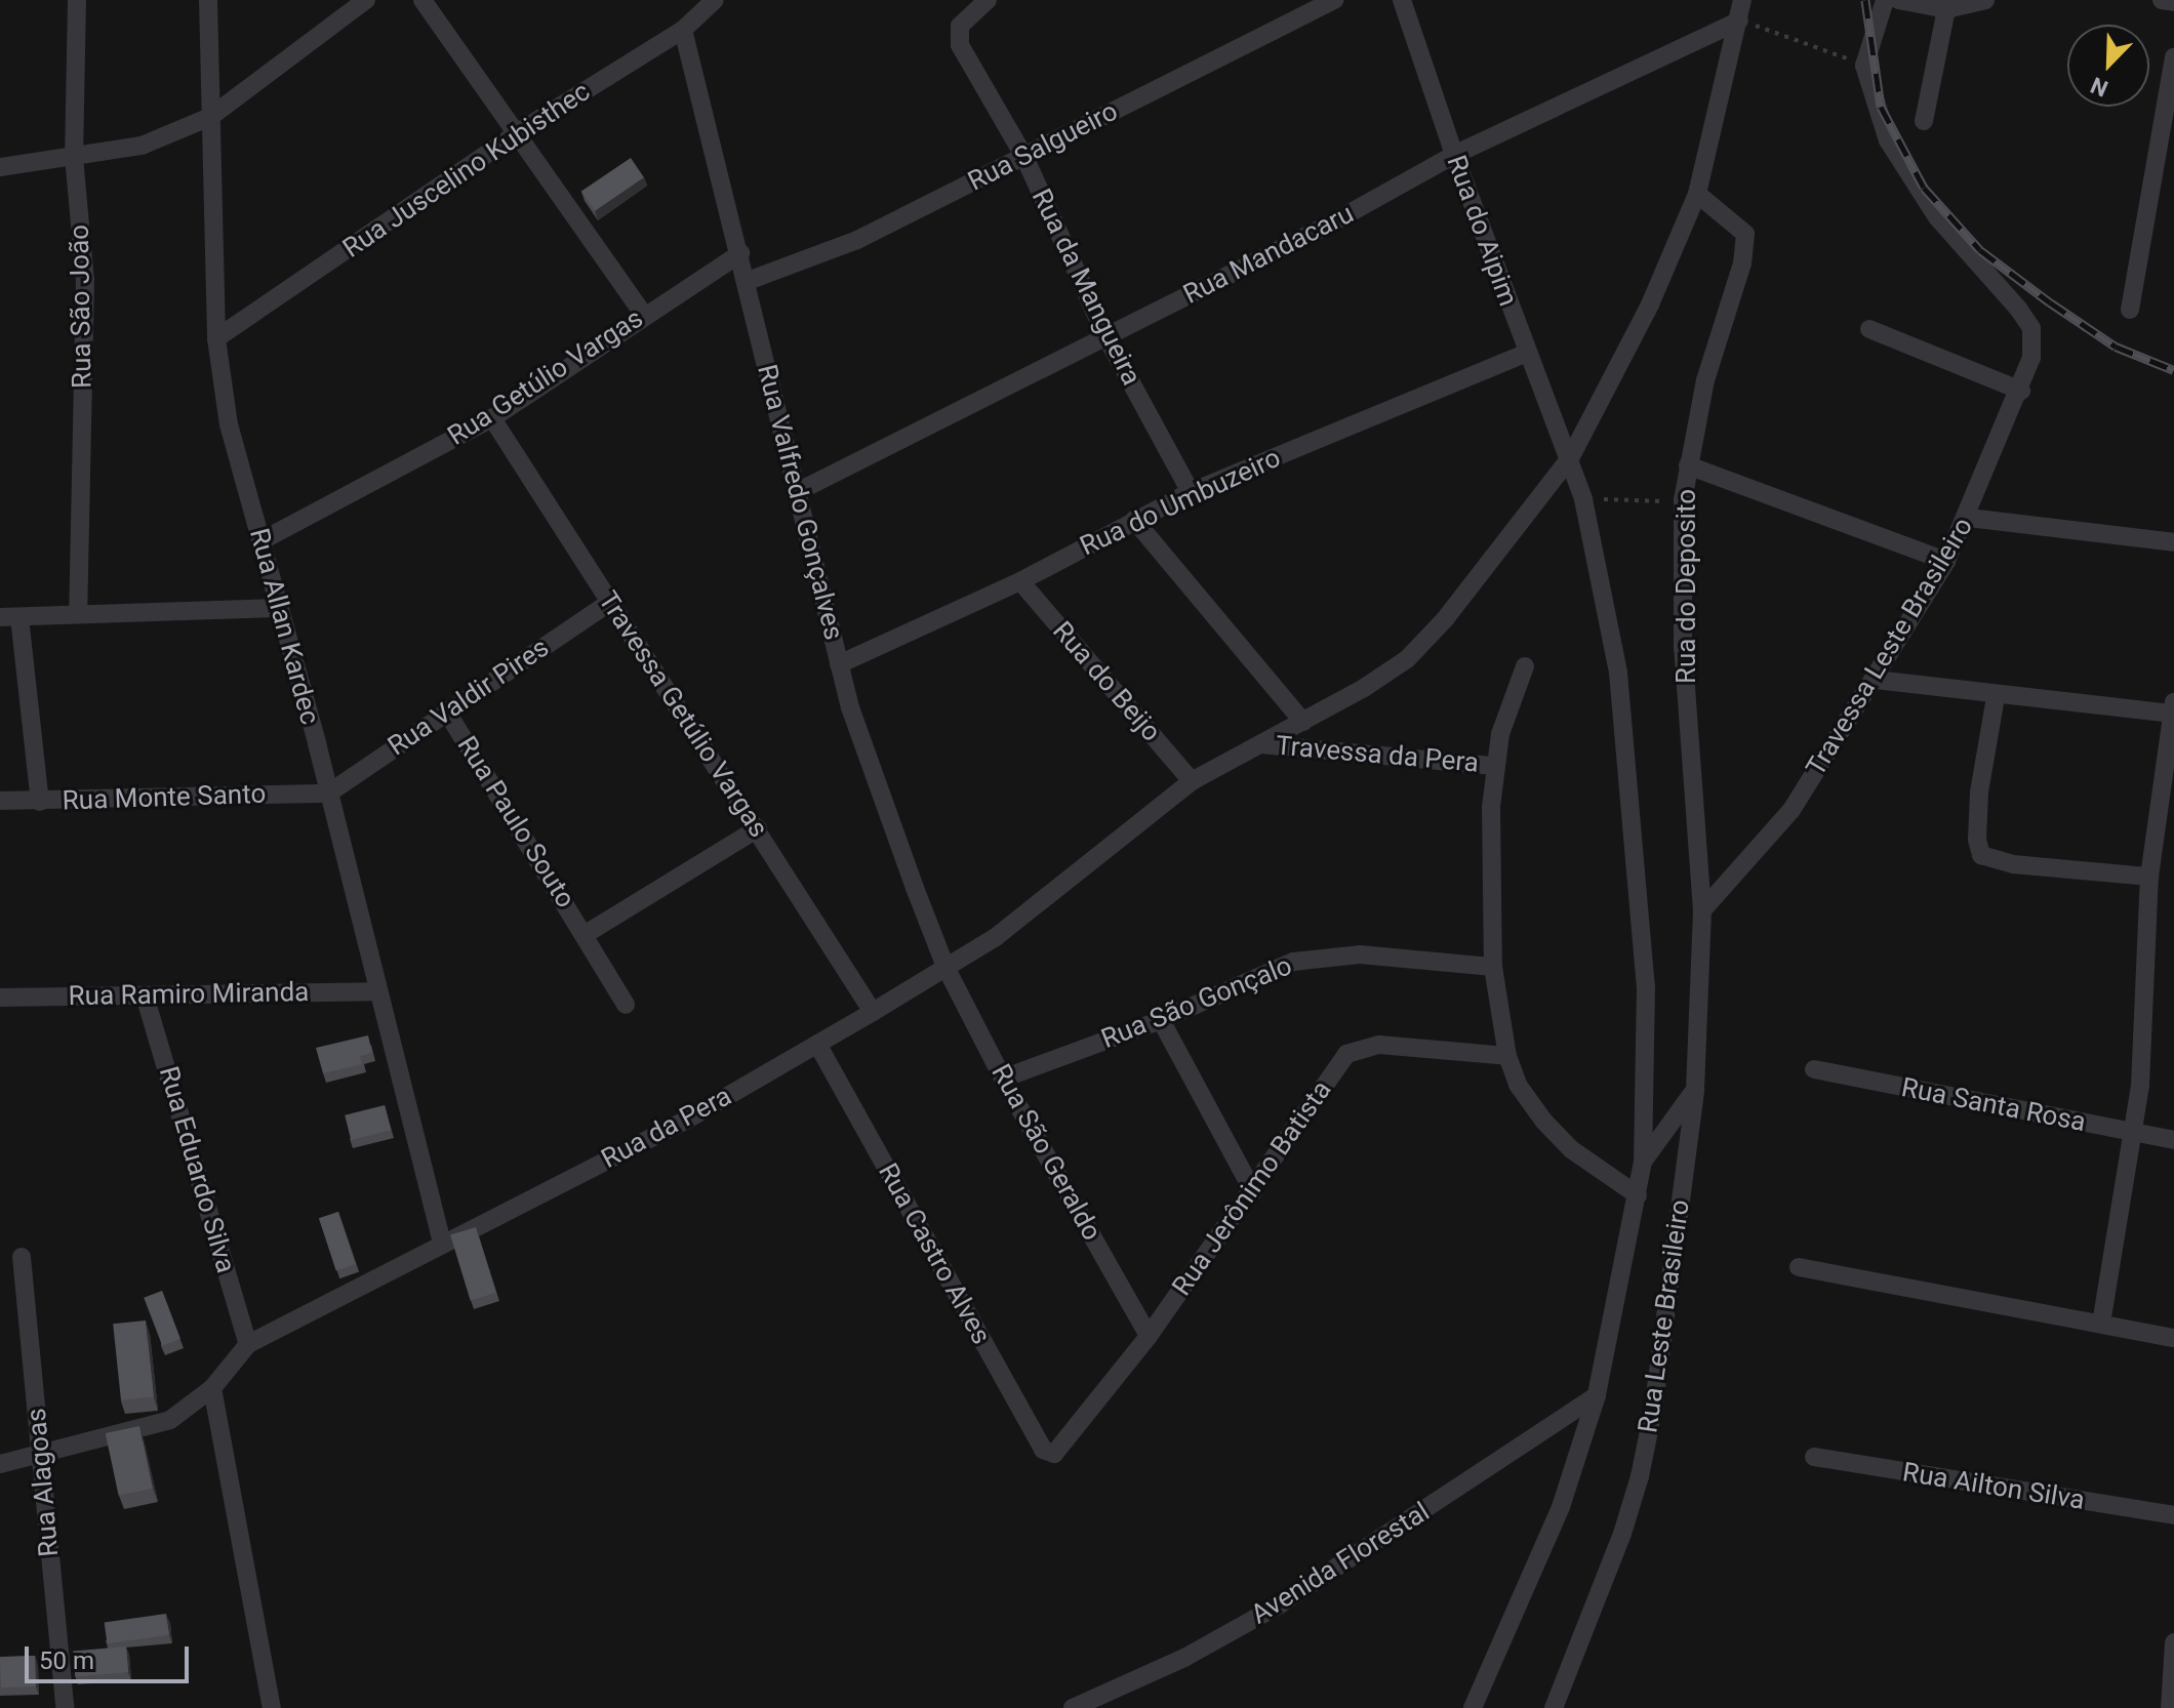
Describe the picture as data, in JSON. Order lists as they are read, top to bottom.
{
  "streets": {
    "street": [
      "Rua Salgueiro",
      "Rua Juscelino Kubisthec",
      "Rua do Aipim",
      "Rua Mandacaru",
      "Rua da Mangueira",
      "Rua São João",
      "Rua Getúlio Vargas",
      "Rua Valfredo Gonçalves",
      "Rua do Umbuzeiro",
      "Rua do Deposito",
      "Rua Allan Kardec",
      "Travessa Leste Brasileiro",
      "Rua do Beijo",
      "Rua Valdir Pires",
      "Travessa Getúlio Vargas",
      "Travessa da Pera",
      "Rua Monte Santo",
      "Rua Paulo Souto",
      "Rua Ramiro Miranda",
      "Rua São Gonçalo",
      "Rua Santa Rosa",
      "Rua da Pera",
      "Rua São Geraldo",
      "Rua Eduardo Silva",
      "Rua Jerônimo Batista",
      "Rua Castro Alves",
      "Rua Leste Brasileiro",
      "Rua Alagoas",
      "Rua Ailton Silva",
      "Avenida Florestal"
    ]
  },
  "crossings": [
    ["Rua Salgueiro", "Rua da Mangueira"],
    ["Rua Salgueiro", "Rua Valfredo Gonçalves"],
    ["Rua Juscelino Kubisthec", "Rua Valfredo Gonçalves"],
    ["Rua Juscelino Kubisthec", "Rua Allan Kardec"],
    ["Rua do Aipim", "Rua Mandacaru"],
    ["Rua do Aipim", "Rua do Umbuzeiro"],
    ["Rua do Aipim", "Rua da Pera"],
    ["Rua do Aipim", "Avenida Florestal"],
    ["Rua Mandacaru", "Rua da Mangueira"],
    ["Rua Mandacaru", "Rua Valfredo Gonçalves"],
    ["Rua Mandacaru", "Rua da Pera"],
    ["Rua da Mangueira", "Rua do Umbuzeiro"],
    ["Rua Getúlio Vargas", "Rua Valfredo Gonçalves"],
    ["Rua Getúlio Vargas", "Rua Allan Kardec"],
    ["Rua Getúlio Vargas", "Travessa Getúlio Vargas"],
    ["Rua Valfredo Gonçalves", "Rua do Umbuzeiro"],
    ["Rua Valfredo Gonçalves", "Rua da Pera"],
    ["Rua Valfredo Gonçalves", "Rua São Geraldo"],
    ["Rua do Umbuzeiro", "Rua do Beijo"],
    ["Rua do Deposito", "Travessa Leste Brasileiro"],
    ["Rua do Deposito", "Rua da Pera"],
    ["Rua do Deposito", "Rua Leste Brasileiro"],
    ["Rua Allan Kardec", "Rua Valdir Pires"],
    ["Rua Allan Kardec", "Rua Monte Santo"],
    ["Rua Allan Kardec", "Rua Ramiro Miranda"],
    ["Rua Allan Kardec", "Rua da Pera"],
    ["Travessa Leste Brasileiro", "Rua Leste Brasileiro"],
    ["Rua do Beijo", "Rua da Pera"],
    ["Rua Valdir Pires", "Travessa Getúlio Vargas"],
    ["Rua Valdir Pires", "Rua Monte Santo"],
    ["Rua Valdir Pires", "Rua Paulo Souto"],
    ["Travessa Getúlio Vargas", "Rua Paulo Souto"],
    ["Travessa Getúlio Vargas", "Rua da Pera"],
    ["Travessa da Pera", "Rua da Pera"],
    ["Rua Ramiro Miranda", "Rua Eduardo Silva"],
    ["Rua São Gonçalo", "Rua São Geraldo"],
    ["Rua da Pera", "Rua São Geraldo"],
    ["Rua da Pera", "Rua Eduardo Silva"],
    ["Rua da Pera", "Rua Castro Alves"],
    ["Rua da Pera", "Rua Alagoas"],
    ["Rua São Geraldo", "Rua Jerônimo Batista"],
    ["Rua Jerônimo Batista", "Rua Castro Alves"]
  ],
  "scale_bar": "50 m",
  "north": "bottom left"
}
